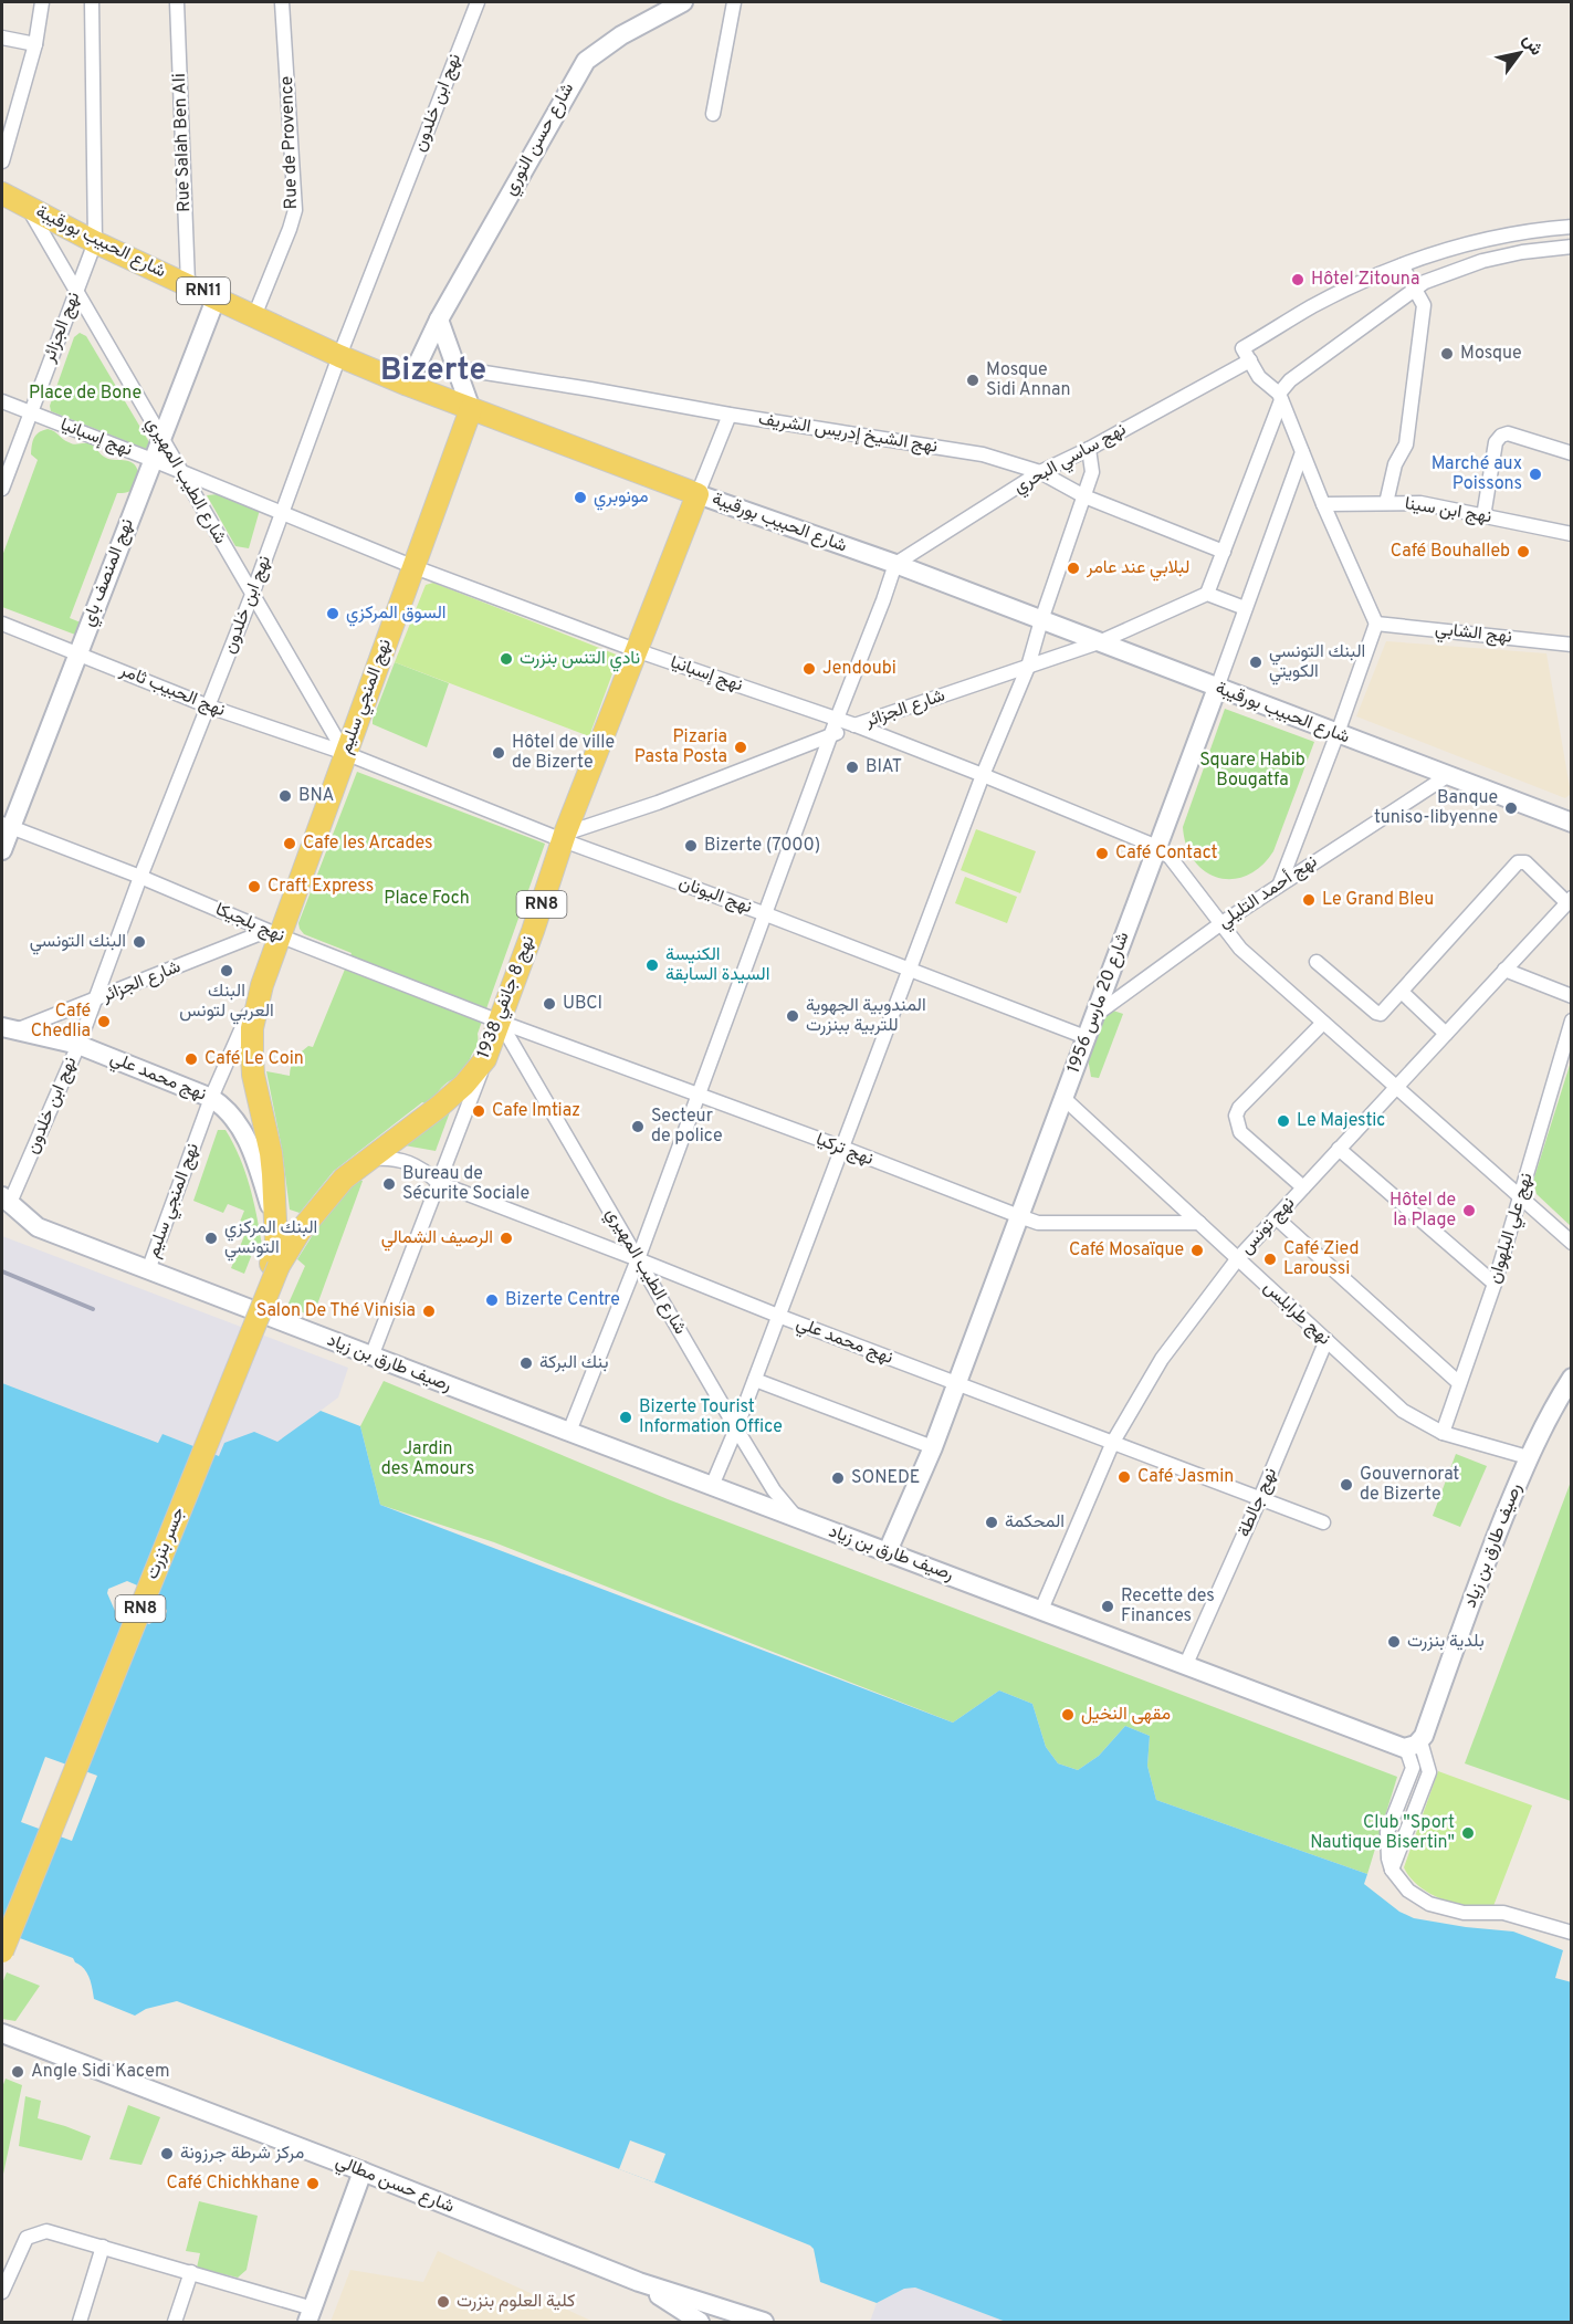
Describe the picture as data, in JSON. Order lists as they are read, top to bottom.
{
  "streets": {
    "main road": [
      "شارع الحبيب بورقيبة",
      "RN11",
      "نهج المنجي سليم",
      "RN8",
      "نهج 8 جانفي 1938",
      "جسر بنزرت"
    ],
    "street": [
      "نهج ابن خلدون",
      "شارع حسن النوري",
      "Rue Salah Ben Ali",
      "Rue de Provence",
      "نهج الجزائر",
      "نهج الشيخ إدريس الشريف",
      "نهج إسبانيا",
      "نهج ساسي البحري",
      "شارع الطيب المهيري",
      "نهج ابن سينا",
      "نهج المنصف باي",
      "نهج الشابي",
      "نهج الحبيب ثامر",
      "شارع الجزائر",
      "نهج أحمد التليلي",
      "نهج اليونان",
      "نهج بلجيكا",
      "شارع 20 مارس 1956",
      "نهج محمد علي",
      "نهج تركيا",
      "نهج تونس",
      "نهج علي البلهوان",
      "نهج طرابلس",
      "رصيف طارق بن زياد",
      "نهج جالطة",
      "شارع حسن مطالي"
    ]
  },
  "crossings": [
    ["نهج ابن خلدون", "شارع الحبيب بورقيبة"],
    ["نهج ابن خلدون", "نهج إسبانيا"],
    ["نهج ابن خلدون", "شارع الطيب المهيري"],
    ["نهج ابن خلدون", "نهج الحبيب ثامر"],
    ["نهج ابن خلدون", "شارع الجزائر"],
    ["نهج ابن خلدون", "نهج بلجيكا"],
    ["نهج ابن خلدون", "نهج محمد علي"],
    ["نهج ابن خلدون", "رصيف طارق بن زياد"],
    ["شارع حسن النوري", "شارع الحبيب بورقيبة"],
    ["Rue Salah Ben Ali", "شارع الحبيب بورقيبة"],
    ["Rue de Provence", "شارع الحبيب بورقيبة"],
    ["شارع الحبيب بورقيبة", "نهج الجزائر"],
    ["شارع الحبيب بورقيبة", "نهج ساسي البحري"],
    ["شارع الحبيب بورقيبة", "شارع الطيب المهيري"],
    ["شارع الحبيب بورقيبة", "نهج المنصف باي"],
    ["شارع الحبيب بورقيبة", "نهج المنجي سليم"],
    ["شارع الحبيب بورقيبة", "شارع الجزائر"],
    ["شارع الحبيب بورقيبة", "نهج أحمد التليلي"],
    ["شارع الحبيب بورقيبة", "نهج 8 جانفي 1938"],
    ["شارع الحبيب بورقيبة", "شارع 20 مارس 1956"],
    ["نهج الجزائر", "نهج إسبانيا"],
    ["نهج الجزائر", "شارع الطيب المهيري"],
    ["نهج الشيخ إدريس الشريف", "نهج ساسي البحري"],
    ["نهج إسبانيا", "شارع الطيب المهيري"],
    ["نهج إسبانيا", "نهج المنصف باي"],
    ["نهج إسبانيا", "نهج المنجي سليم"],
    ["نهج إسبانيا", "شارع الجزائر"],
    ["نهج إسبانيا", "نهج 8 جانفي 1938"],
    ["نهج إسبانيا", "شارع 20 مارس 1956"],
    ["شارع الطيب المهيري", "نهج المنصف باي"],
    ["شارع الطيب المهيري", "نهج الحبيب ثامر"],
    ["شارع الطيب المهيري", "نهج المنجي سليم"],
    ["شارع الطيب المهيري", "نهج اليونان"],
    ["شارع الطيب المهيري", "نهج بلجيكا"],
    ["شارع الطيب المهيري", "نهج 8 جانفي 1938"],
    ["شارع الطيب المهيري", "نهج محمد علي"],
    ["شارع الطيب المهيري", "نهج تركيا"],
    ["شارع الطيب المهيري", "رصيف طارق بن زياد"],
    ["نهج المنصف باي", "نهج الحبيب ثامر"],
    ["نهج المنصف باي", "نهج بلجيكا"],
    ["نهج الحبيب ثامر", "نهج المنجي سليم"],
    ["نهج الحبيب ثامر", "نهج اليونان"],
    ["نهج المنجي سليم", "شارع الجزائر"],
    ["نهج المنجي سليم", "نهج اليونان"],
    ["نهج المنجي سليم", "نهج بلجيكا"],
    ["نهج المنجي سليم", "نهج 8 جانفي 1938"],
    ["نهج المنجي سليم", "نهج محمد علي"],
    ["نهج المنجي سليم", "رصيف طارق بن زياد"],
    ["نهج المنجي سليم", "جسر بنزرت"],
    ["شارع الجزائر", "نهج اليونان"],
    ["شارع الجزائر", "نهج بلجيكا"],
    ["شارع الجزائر", "نهج 8 جانفي 1938"],
    ["نهج أحمد التليلي", "شارع 20 مارس 1956"],
    ["نهج اليونان", "نهج 8 جانفي 1938"],
    ["نهج اليونان", "شارع 20 مارس 1956"],
    ["نهج بلجيكا", "نهج 8 جانفي 1938"],
    ["نهج بلجيكا", "نهج تركيا"],
    ["نهج 8 جانفي 1938", "نهج محمد علي"],
    ["نهج 8 جانفي 1938", "نهج تركيا"],
    ["نهج 8 جانفي 1938", "جسر بنزرت"],
    ["شارع 20 مارس 1956", "نهج محمد علي"],
    ["شارع 20 مارس 1956", "نهج تركيا"],
    ["شارع 20 مارس 1956", "نهج طرابلس"],
    ["شارع 20 مارس 1956", "رصيف طارق بن زياد"],
    ["نهج محمد علي", "نهج تونس"],
    ["نهج محمد علي", "نهج جالطة"],
    ["نهج محمد علي", "جسر بنزرت"],
    ["نهج تركيا", "نهج طرابلس"],
    ["نهج تونس", "نهج طرابلس"],
    ["نهج تونس", "رصيف طارق بن زياد"],
    ["نهج علي البلهوان", "نهج طرابلس"],
    ["نهج طرابلس", "رصيف طارق بن زياد"],
    ["نهج طرابلس", "نهج جالطة"],
    ["رصيف طارق بن زياد", "نهج جالطة"]
  ],
  "districts": ["Bizerte"],
  "parks": [
    "Place de Bone",
    "Square Habib Bougatfa",
    "Place Foch",
    "Jardin des Amours"
  ],
  "places": [
    "Hôtel Zitouna",
    "Mosque",
    "Mosque Sidi Annan",
    "Marché aux Poissons",
    "مونوبري",
    "Café Bouhalleb",
    "لبلابي عند عامر",
    "السوق المركزي",
    "نادي التنس بنزرت",
    "البنك التونسي الكويتي",
    "Jendoubi",
    "Pizaria Pasta Posta",
    "Hôtel de ville de Bizerte",
    "BIAT",
    "BNA",
    "Banque tuniso-libyenne",
    "Cafe les Arcades",
    "Bizerte (7000)",
    "Café Contact",
    "Craft Express",
    "Le Grand Bleu",
    "البنك التونسي",
    "الكنيسة السيدة السابقة",
    "البنك العربي لتونس",
    "UBCI",
    "المندوبية الجهوية للتربية ببنزرت",
    "Café Chedlia",
    "Café Le Coin",
    "Cafe Imtiaz",
    "Le Majestic",
    "Secteur de police",
    "Bureau de Sécurite Sociale",
    "Hôtel de la Plage",
    "البنك المركزي التونسي",
    "الرصيف الشمالي",
    "Café Mosaïque",
    "Café Zied Laroussi",
    "Bizerte Centre",
    "Salon De Thé Vinisia",
    "بنك البركة",
    "Bizerte Tourist Information Office",
    "Café Jasmin",
    "SONEDE",
    "Gouvernorat de Bizerte",
    "المحكمة",
    "Recette des Finances",
    "بلدية بنزرت",
    "مقهى النخيل",
    "Club \"Sport Nautique Bisertin\"",
    "Angle Sidi Kacem",
    "مركز شرطة جرزونة",
    "Café Chichkhane",
    "كلية العلوم بنزرت"
  ],
  "north": "top right"
}
